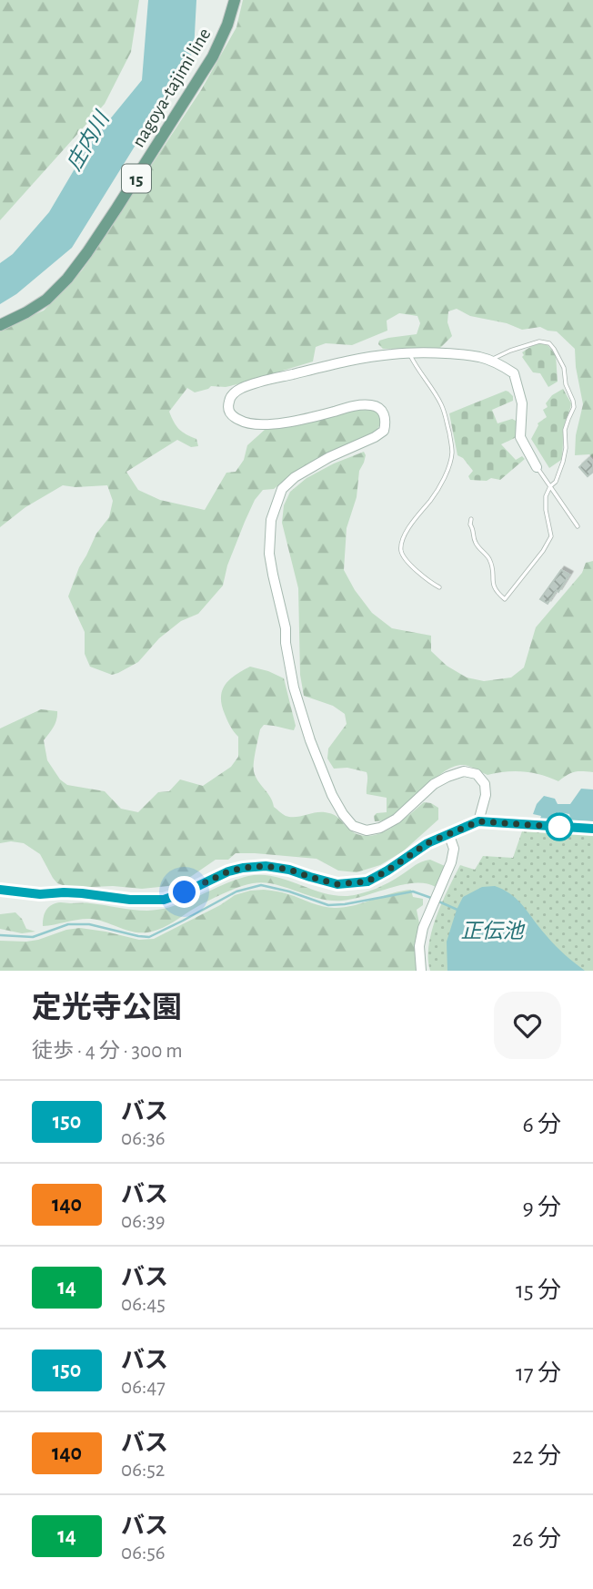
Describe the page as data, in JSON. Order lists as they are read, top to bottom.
{
  "streets": {
    "main road": ["nagoya-tajimi line", "15"]
  },
  "water": ["庄内川", "正伝池"],
  "lines": ["bus line 150"],
  "page": {
    "heading": ["定光寺公園", "徒歩 · 4 分 · 300 m"],
    "list": [
      {
        "mark": "150",
        "name": "バス",
        "note": "06:36",
        "value": "6 分"
      },
      {
        "mark": "140",
        "name": "バス",
        "note": "06:39",
        "value": "9 分"
      },
      {
        "mark": "14",
        "name": "バス",
        "note": "06:45",
        "value": "15 分"
      },
      {
        "mark": "150",
        "name": "バス",
        "note": "06:47",
        "value": "17 分"
      },
      {
        "mark": "140",
        "name": "バス",
        "note": "06:52",
        "value": "22 分"
      },
      {
        "mark": "14",
        "name": "バス",
        "note": "06:56",
        "value": "26 分"
      }
    ]
  }
}
